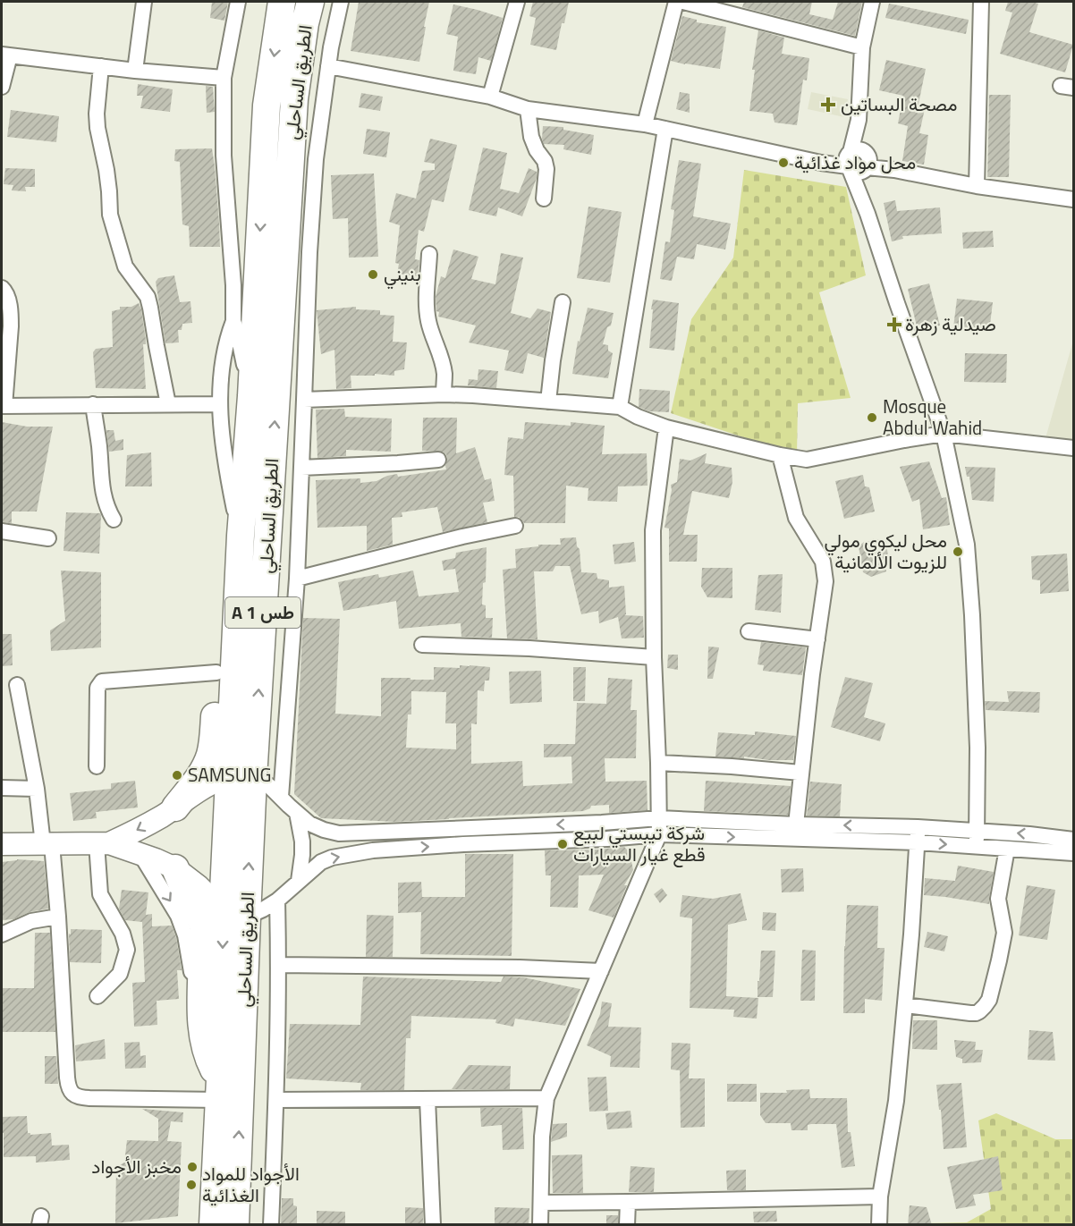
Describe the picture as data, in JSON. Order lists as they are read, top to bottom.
{
  "streets": {
    "highway": ["الطريق الساحلي", "A 1 طس"]
  },
  "places": {
    "health": ["مصحة البساتين", "صيدلية زهرة"],
    "other": [
      "محل مواد غذائية",
      "بنيني",
      "Mosque Abdul Wahid",
      "محل ليكوي مولي للزيوت الألمانية",
      "SAMSUNG",
      "شركة تيبستي لبيع قطع غيار السيارات",
      "مخبز الأجواد",
      "الأجواد للمواد الغذائية"
    ]
  }
}
